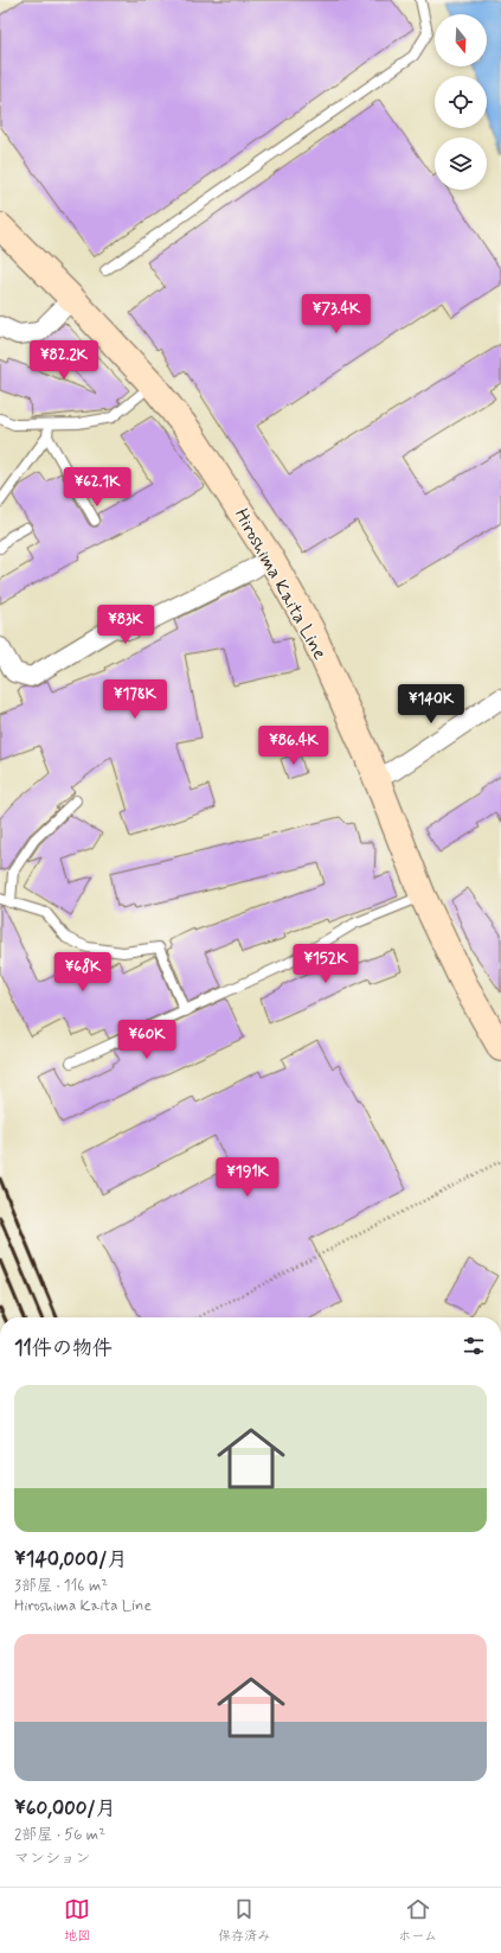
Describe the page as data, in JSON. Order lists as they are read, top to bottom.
{
  "streets": {
    "main road": ["Hiroshima Kaita Line"]
  },
  "north": "bottom",
  "page": {
    "price": [
      "¥73.4K",
      "¥82.2K",
      "¥62.1K",
      "¥83K",
      "¥178K",
      "¥140K",
      "¥86.4K",
      "¥152K",
      "¥68K",
      "¥60K",
      "¥191K"
    ],
    "heading": "11件の物件",
    "list": [
      {
        "name": "¥140,000/月",
        "note": "3部屋 · 116 m² · Hiroshima Kaita Line"
      },
      {
        "name": "¥60,000/月",
        "note": "2部屋 · 56 m² · マンション"
      }
    ],
    "tabs": ["地図", "保存済み", "ホーム"]
  }
}
